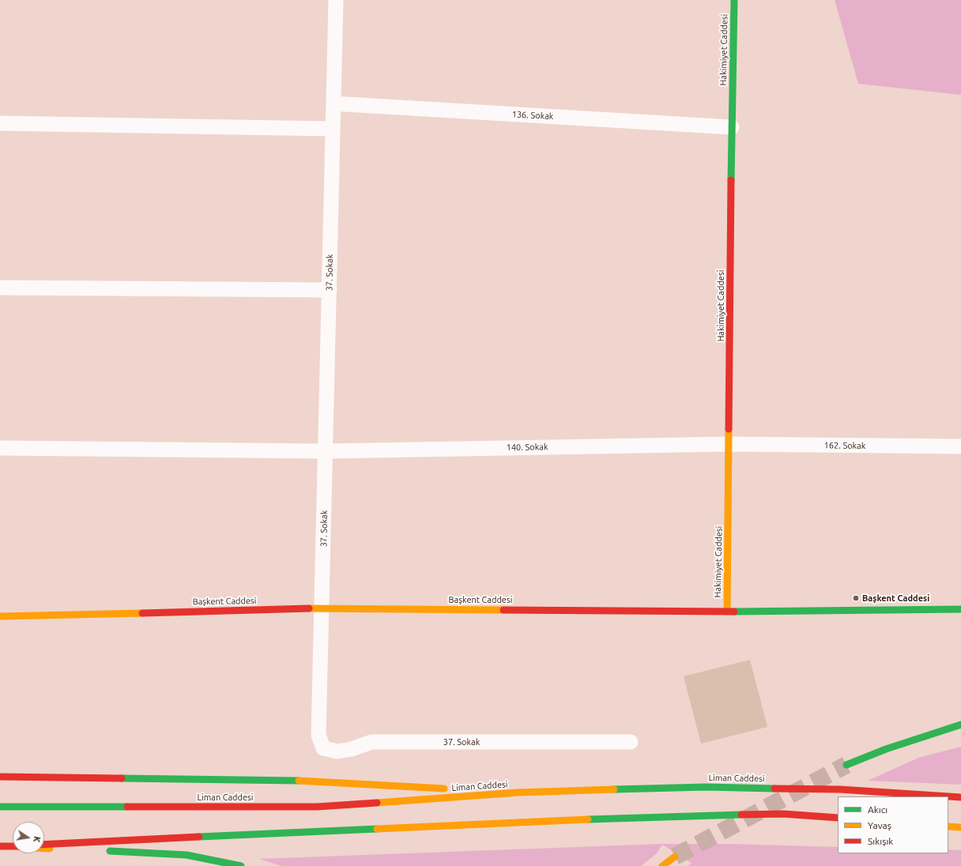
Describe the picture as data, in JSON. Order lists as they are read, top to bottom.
{
  "streets": {
    "main road": ["Hakimiyet Caddesi", "Başkent Caddesi", "Liman Caddesi"],
    "street": [
      "136. Sokak",
      "37. Sokak",
      "162. Sokak",
      "140. Sokak"
    ]
  },
  "crossings": [
    ["Hakimiyet Caddesi", "136. Sokak"],
    ["Hakimiyet Caddesi", "162. Sokak"],
    ["Hakimiyet Caddesi", "140. Sokak"],
    ["Hakimiyet Caddesi", "Başkent Caddesi"],
    ["136. Sokak", "37. Sokak"],
    ["37. Sokak", "140. Sokak"],
    ["37. Sokak", "Başkent Caddesi"],
    ["162. Sokak", "140. Sokak"]
  ],
  "places": ["Başkent Caddesi"],
  "legend": ["Akıcı", "Yavaş", "Sıkışık"],
  "north": "right"
}
